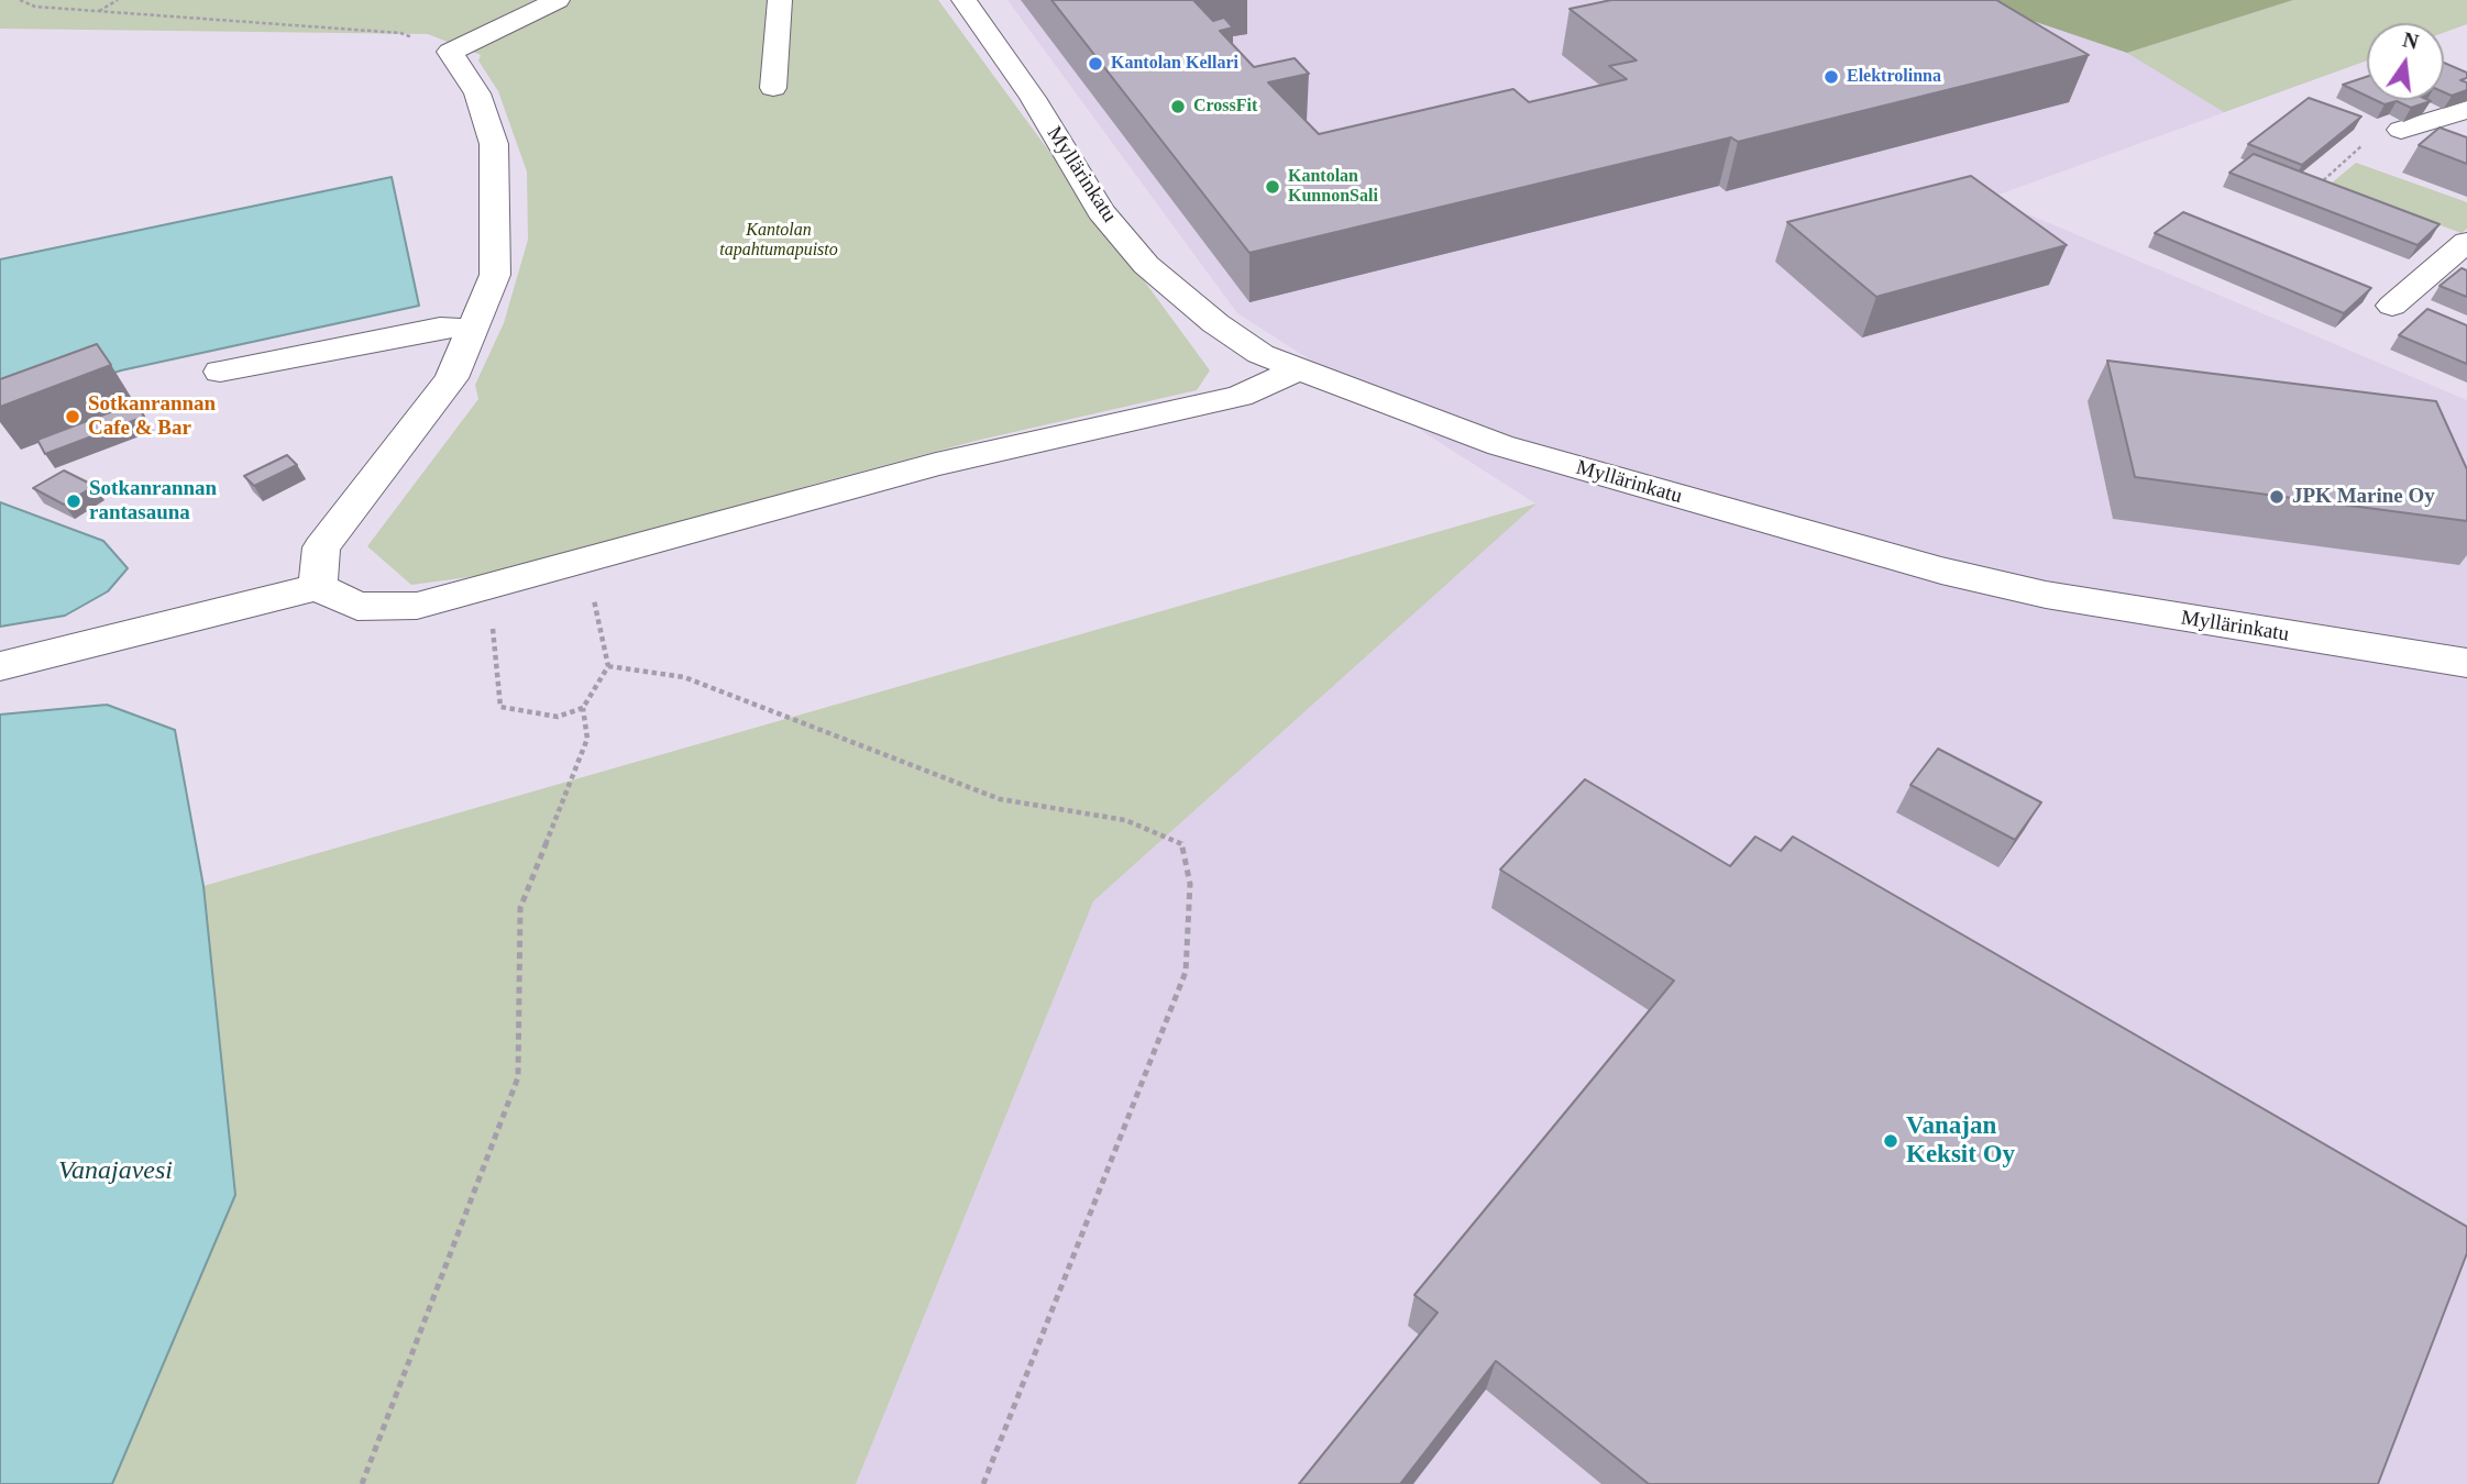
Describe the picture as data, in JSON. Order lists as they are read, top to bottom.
{
  "streets": {
    "street": ["Myllärinkatu"]
  },
  "water": ["Vanajavesi"],
  "parks": ["Kantolan tapahtumapuisto"],
  "places": [
    "Kantolan Kellari",
    "Elektrolinna",
    "CrossFit",
    "Kantolan KunnonSali",
    "Sotkanrannan Cafe & Bar",
    "JPK Marine Oy",
    "Sotkanrannan rantasauna",
    "Vanajan Keksit Oy"
  ],
  "north": "top"
}
